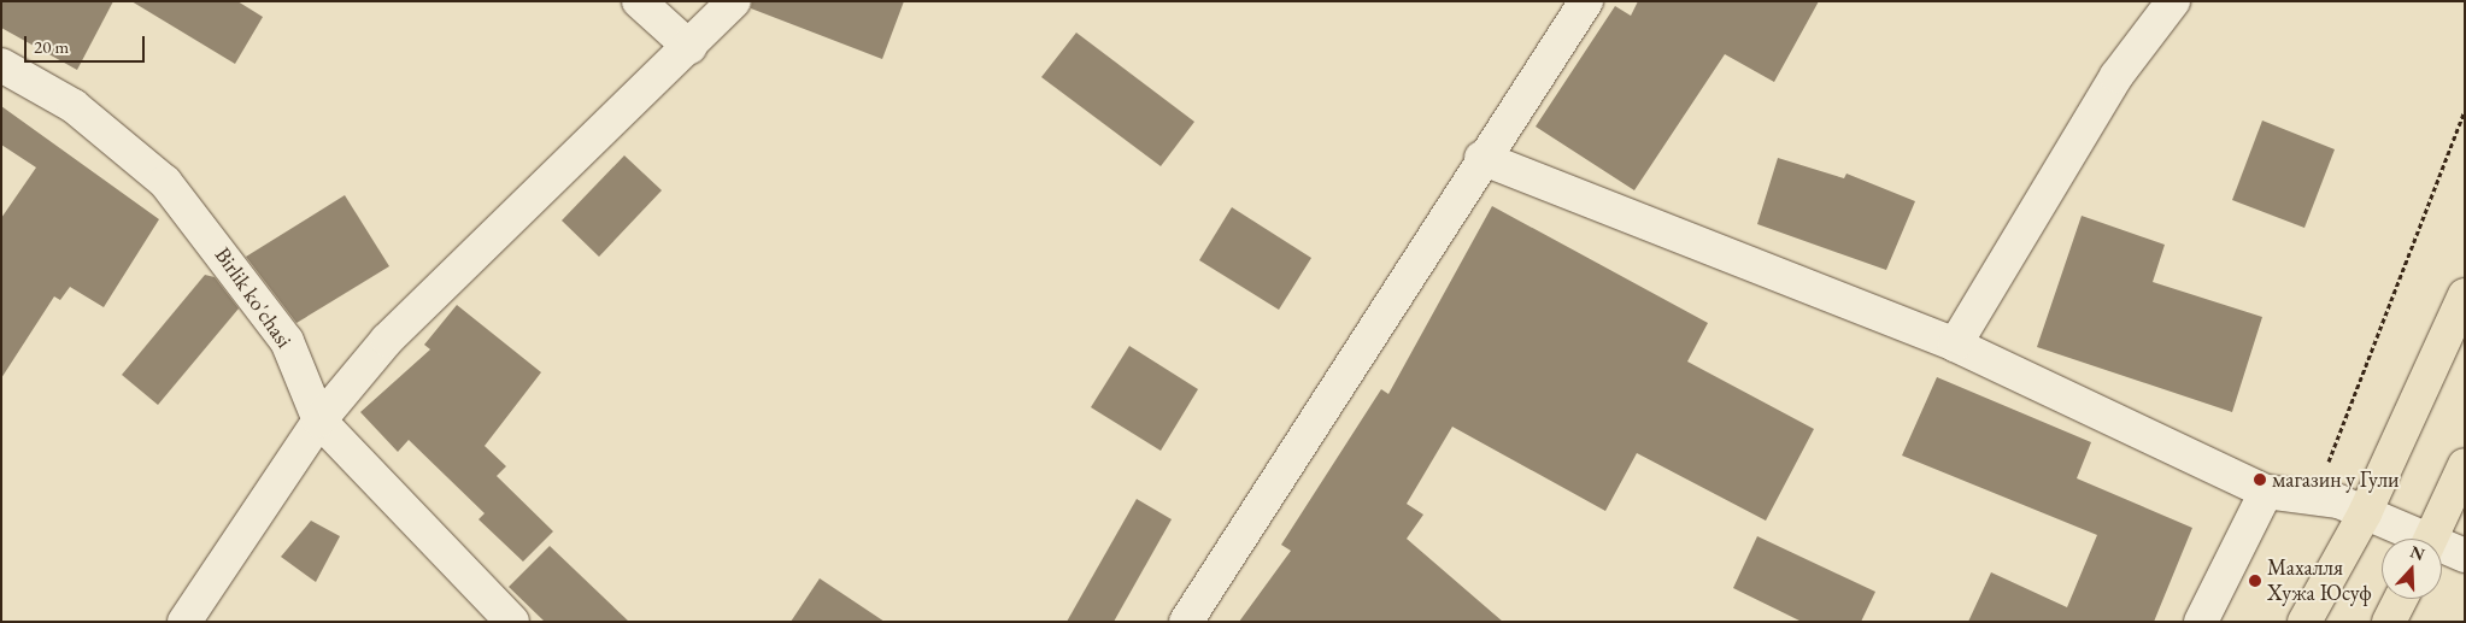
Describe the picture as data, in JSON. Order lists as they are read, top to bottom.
{
  "streets": {
    "street": ["Birlik ko'chasi"]
  },
  "places": ["магазин у Гули", "Махалля Хужа Юсуф"],
  "scale_bar": "20 m",
  "north": "top"
}
